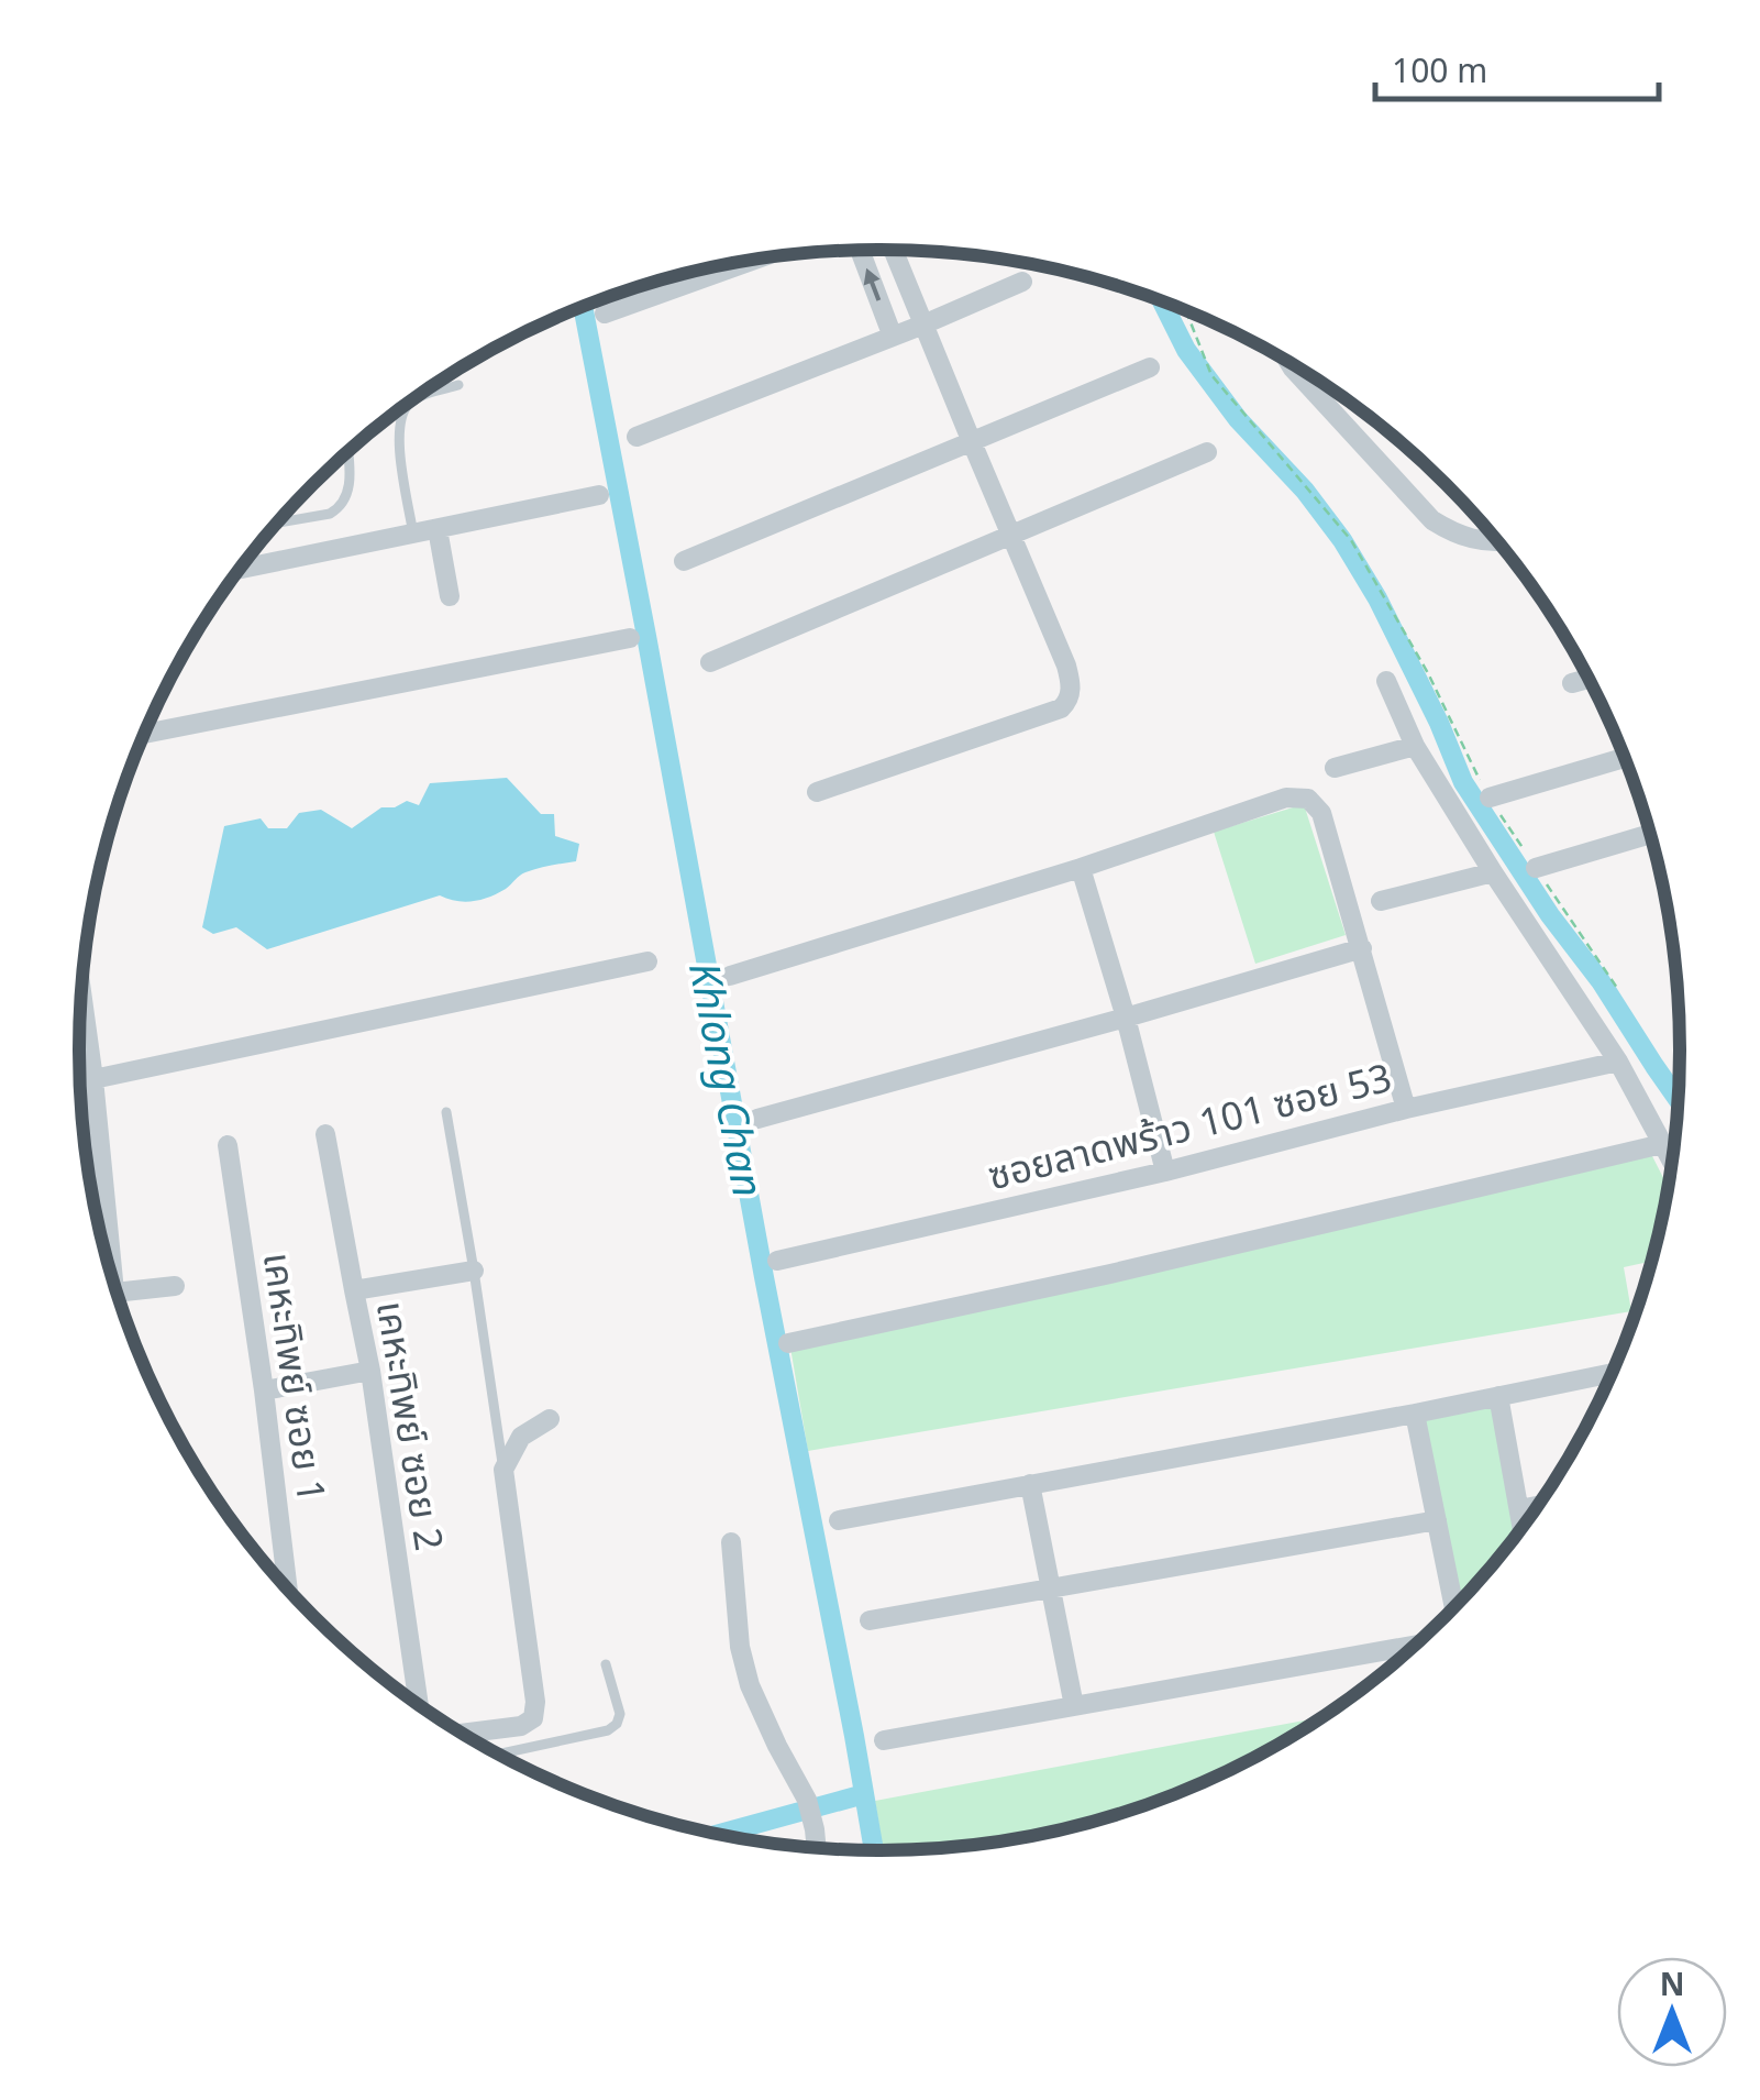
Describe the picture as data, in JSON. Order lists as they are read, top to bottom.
{
  "streets": {
    "street": ["ซอยลาดพร้าว 101 ซอย 53", "เคหะทิพย์ ซอย 1", "เคหะทิพย์ ซอย 2"]
  },
  "water": ["Khlong Chan"],
  "scale_bar": "100 m",
  "north": "top"
}
